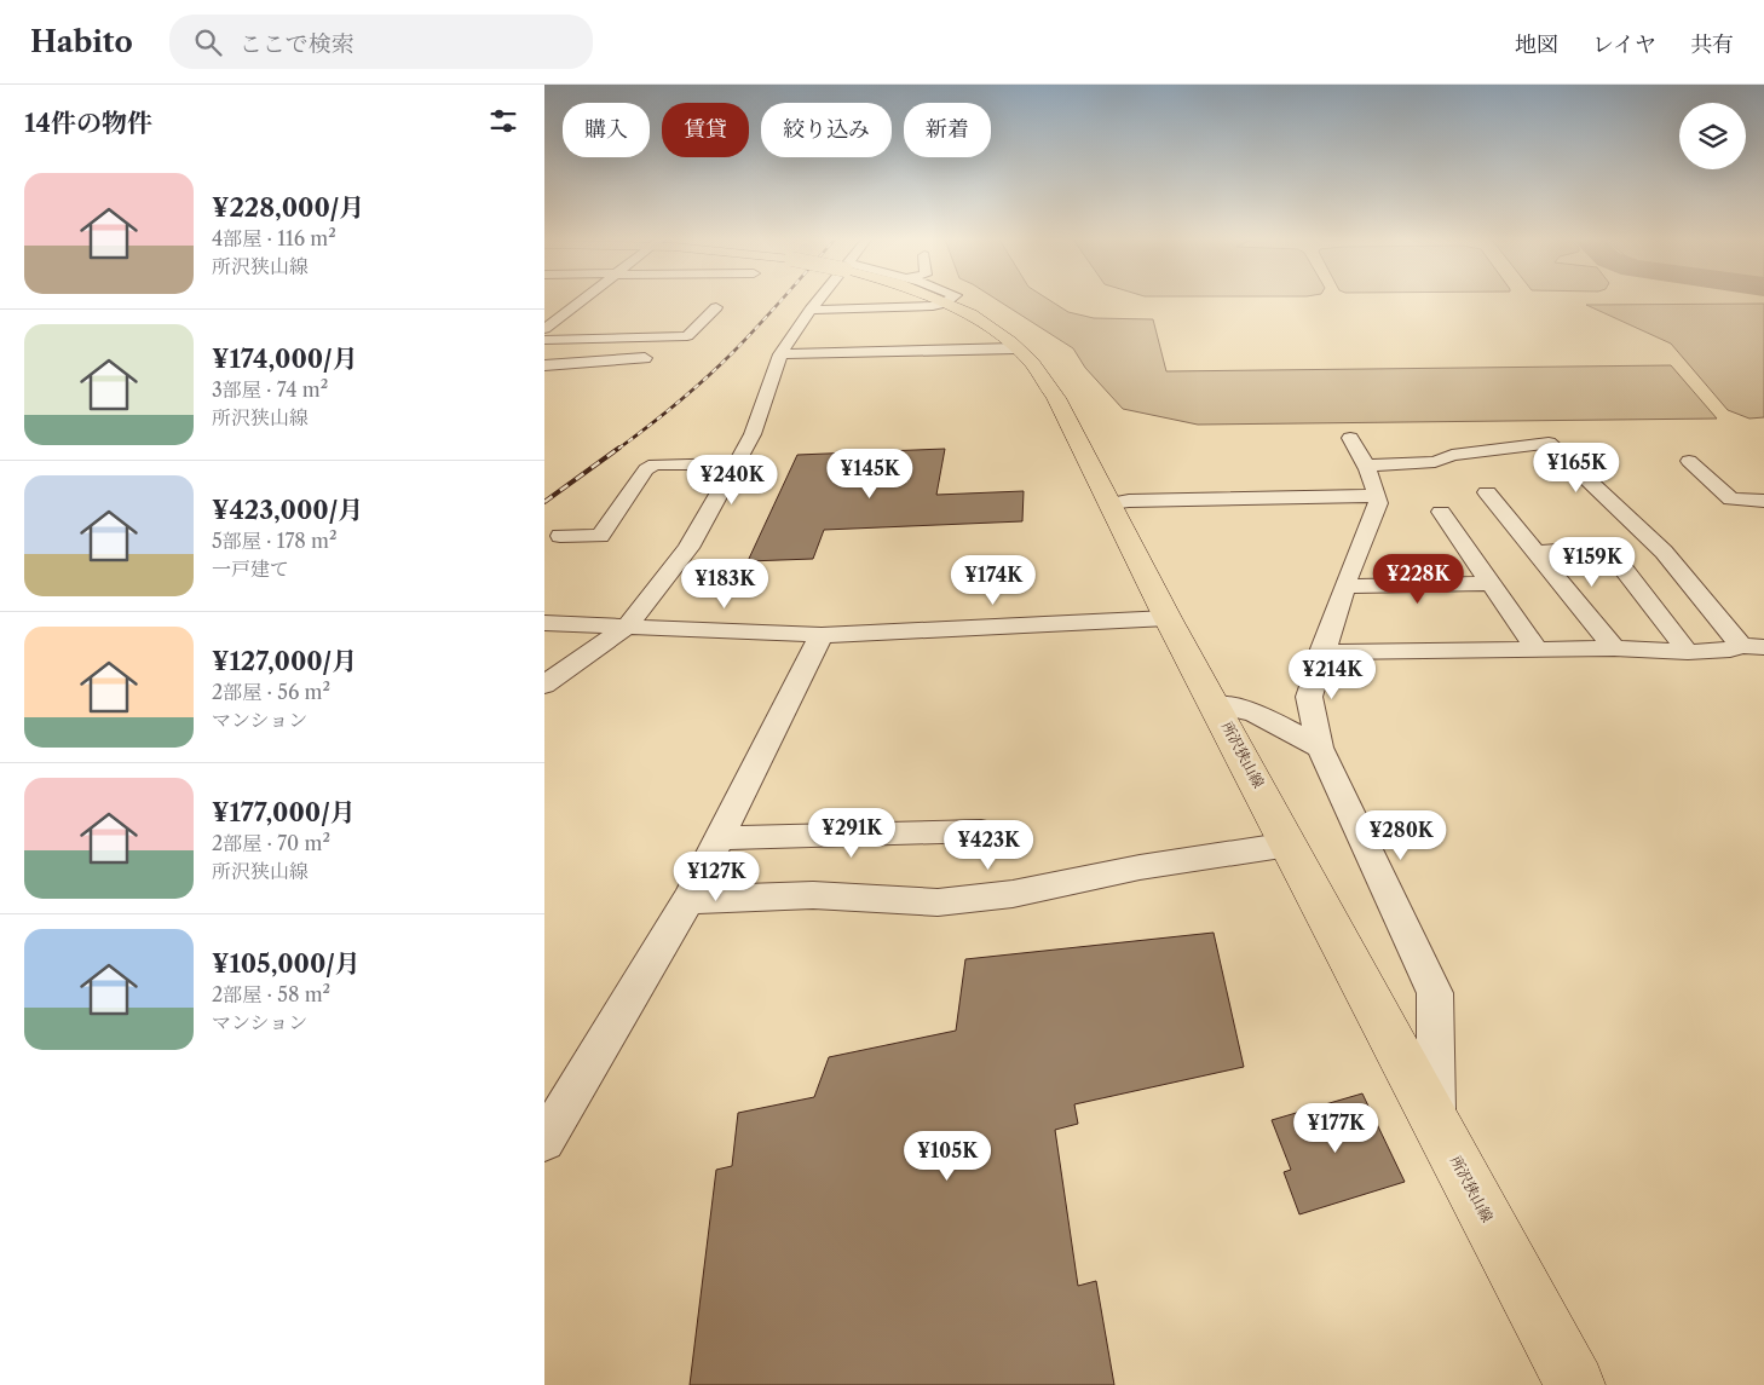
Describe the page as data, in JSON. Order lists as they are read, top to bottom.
{
  "streets": {
    "main road": ["所沢狭山線"]
  },
  "page": {
    "header": "Habito",
    "search": "ここで検索",
    "nav": ["地図", "レイヤ", "共有"],
    "heading": "14件の物件",
    "chip": [
      "購入",
      "賃貸",
      "絞り込み",
      "新着"
    ],
    "list": [
      {
        "name": "¥228,000/月",
        "note": "4部屋 · 116 m² · 所沢狭山線"
      },
      {
        "name": "¥174,000/月",
        "note": "3部屋 · 74 m² · 所沢狭山線"
      },
      {
        "name": "¥423,000/月",
        "note": "5部屋 · 178 m² · 一戸建て"
      },
      {
        "name": "¥127,000/月",
        "note": "2部屋 · 56 m² · マンション"
      },
      {
        "name": "¥177,000/月",
        "note": "2部屋 · 70 m² · 所沢狭山線"
      },
      {
        "name": "¥105,000/月",
        "note": "2部屋 · 58 m² · マンション"
      }
    ],
    "price": [
      "¥165K",
      "¥145K",
      "¥240K",
      "¥159K",
      "¥228K",
      "¥174K",
      "¥183K",
      "¥214K",
      "¥291K",
      "¥280K",
      "¥423K",
      "¥127K",
      "¥177K",
      "¥105K"
    ]
  }
}
